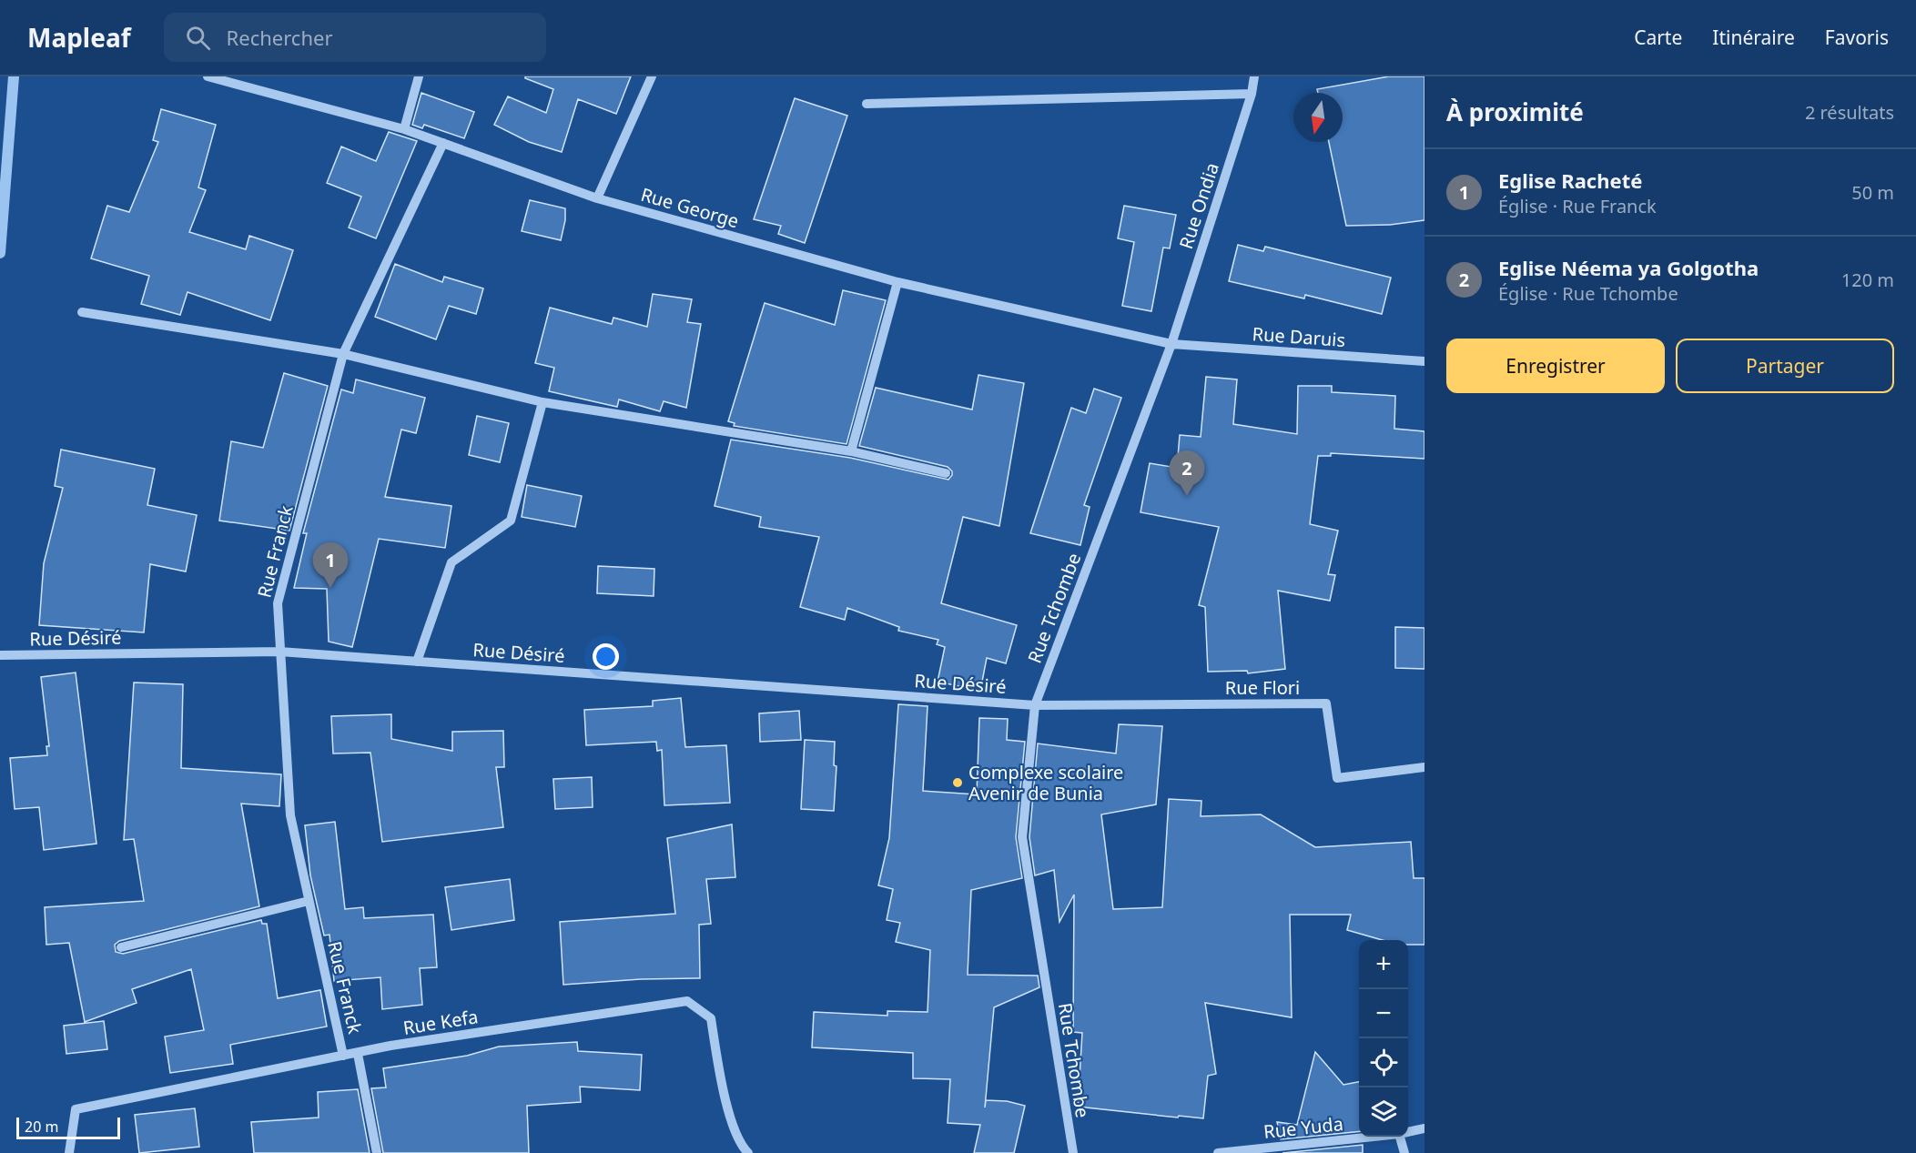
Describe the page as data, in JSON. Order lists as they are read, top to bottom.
{
  "streets": {
    "street": [
      "Rue Ondia",
      "Rue George",
      "Rue Daruis",
      "Rue Franck",
      "Rue Tchombe",
      "Rue Désiré",
      "Rue Flori",
      "Rue Kefa",
      "Rue Yuda"
    ]
  },
  "crossings": [
    ["Rue Ondia", "Rue George"],
    ["Rue Ondia", "Rue Daruis"],
    ["Rue Ondia", "Rue Tchombe"],
    ["Rue George", "Rue Daruis"],
    ["Rue George", "Rue Franck"],
    ["Rue George", "Rue Tchombe"],
    ["Rue Daruis", "Rue Tchombe"],
    ["Rue Franck", "Rue Désiré"],
    ["Rue Franck", "Rue Kefa"],
    ["Rue Tchombe", "Rue Désiré"],
    ["Rue Tchombe", "Rue Flori"],
    ["Rue Désiré", "Rue Flori"]
  ],
  "places": ["Complexe scolaire Avenir de Bunia"],
  "scale_bar": "20 m",
  "north": "bottom",
  "page": {
    "header": "Mapleaf",
    "search": "Rechercher",
    "nav": ["Carte", "Itinéraire", "Favoris"],
    "heading": ["À proximité", "2 résultats"],
    "list": [
      {
        "mark": "1",
        "name": "Eglise Racheté",
        "note": "Église · Rue Franck",
        "value": "50 m"
      },
      {
        "mark": "2",
        "name": "Eglise Néema ya Golgotha",
        "note": "Église · Rue Tchombe",
        "value": "120 m"
      }
    ],
    "buttons": ["Enregistrer", "Partager"],
    "pins": ["2", "1"],
    "map_buttons": ["+", "−"],
    "scale": "20 m"
  }
}
